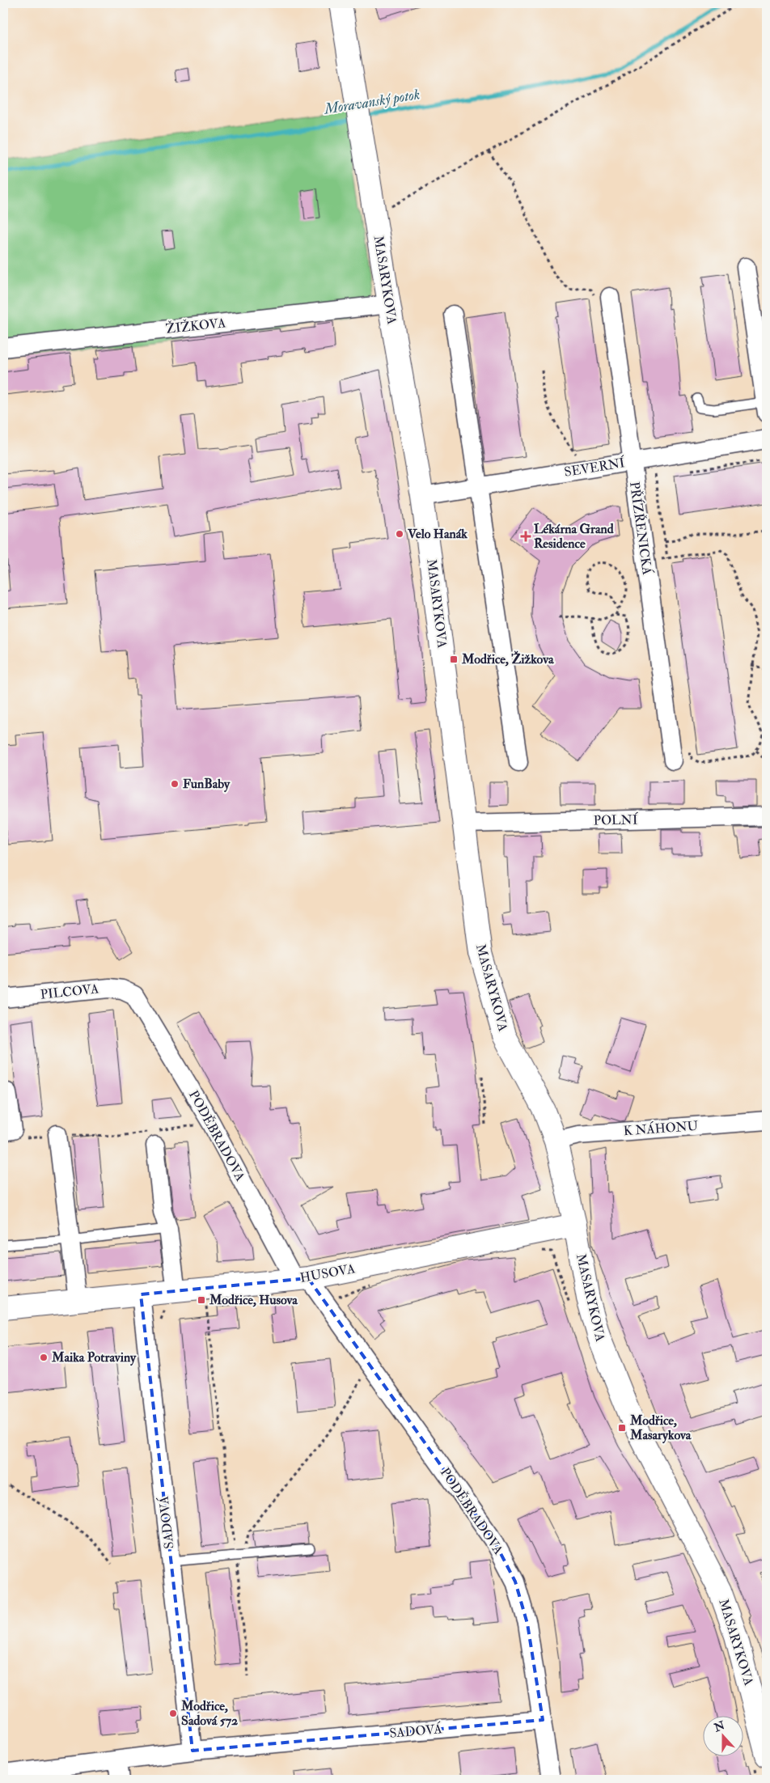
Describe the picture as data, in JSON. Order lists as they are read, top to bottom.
{
  "streets": {
    "street": [
      "MASARYKOVA",
      "ŽIŽKOVA",
      "SEVERNÍ",
      "PŘÍZŘENICKÁ",
      "POLNÍ",
      "PILCOVA",
      "K NÁHONU",
      "PODĚBRADOVA",
      "HUSOVA",
      "SADOVÁ"
    ]
  },
  "crossings": [
    ["MASARYKOVA", "ŽIŽKOVA"],
    ["MASARYKOVA", "SEVERNÍ"],
    ["MASARYKOVA", "POLNÍ"],
    ["MASARYKOVA", "K NÁHONU"],
    ["MASARYKOVA", "HUSOVA"],
    ["SEVERNÍ", "PŘÍZŘENICKÁ"],
    ["PILCOVA", "PODĚBRADOVA"],
    ["PODĚBRADOVA", "HUSOVA"],
    ["PODĚBRADOVA", "SADOVÁ"],
    ["HUSOVA", "SADOVÁ"]
  ],
  "water": ["Moravanský potok"],
  "places": {
    "other": [
      "Velo Hanák",
      "FunBaby",
      "Maika Potraviny",
      "Modřice, Sadová 572"
    ],
    "health": ["Lékárna Grand Residence"],
    "transit": ["Modřice, Žižkova", "Modřice, Husova", "Modřice, Masarykova"]
  },
  "north": "top"
}
